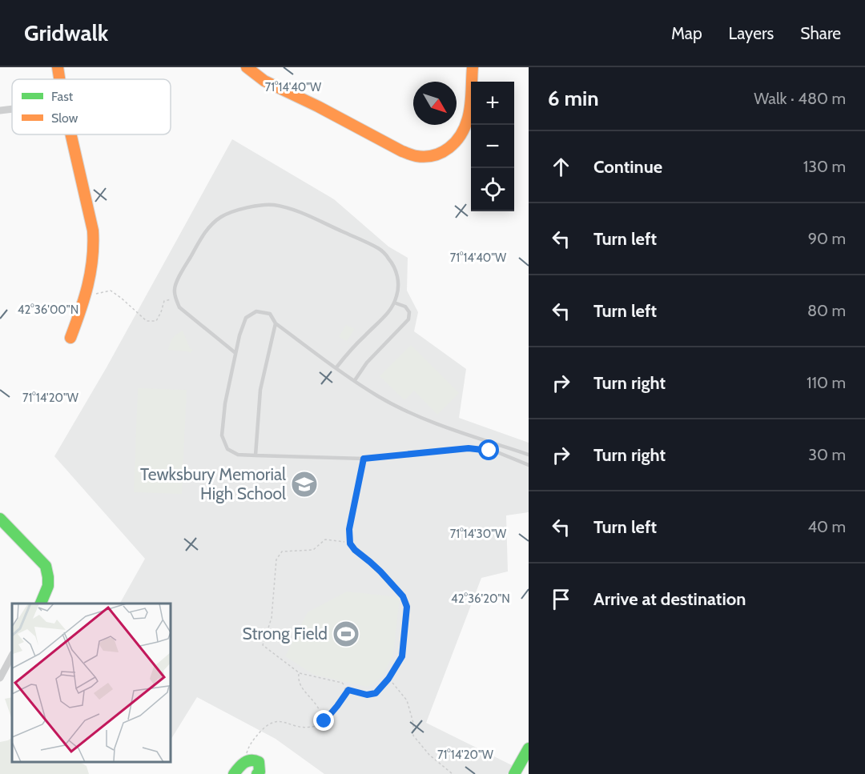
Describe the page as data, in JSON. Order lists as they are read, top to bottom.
{
  "places": {
    "school or university": ["Tewksbury Memorial High School"],
    "sports": ["Strong Field"]
  },
  "legend": ["Fast", "Slow"],
  "north": "bottom right",
  "page": {
    "header": "Gridwalk",
    "nav": ["Map", "Layers", "Share"],
    "heading": ["6 min", "Walk · 480 m"],
    "map_buttons": ["+", "−"],
    "list": [
      ["Continue", "130 m"],
      ["Turn left", "90 m"],
      ["Turn left", "80 m"],
      ["Turn right", "110 m"],
      ["Turn right", "30 m"],
      ["Turn left", "40 m"],
      "Arrive at destination"
    ]
  },
  "coordinates": [
    "71°14'40\"W",
    "42°36'00\"N",
    "71°14'20\"W",
    "71°14'30\"W",
    "42°36'20\"N"
  ]
}
